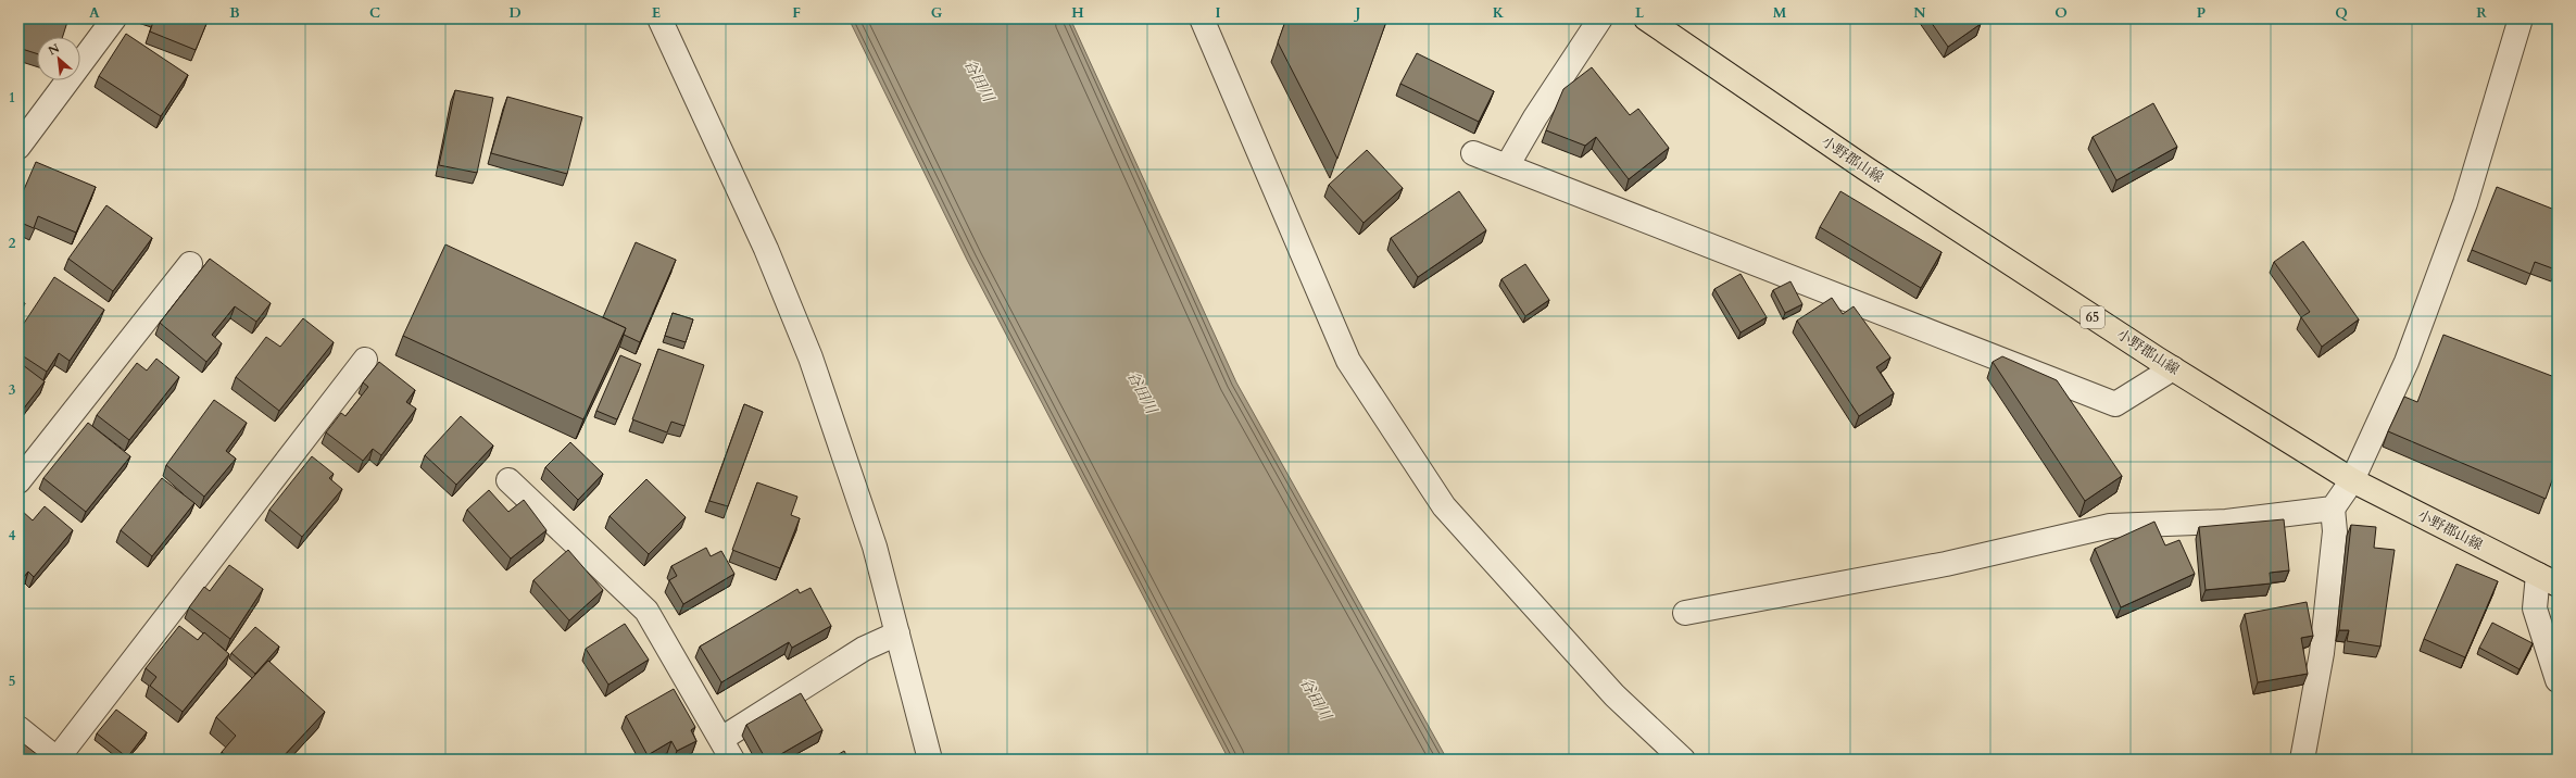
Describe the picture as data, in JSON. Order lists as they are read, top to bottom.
{
  "streets": {
    "main road": ["小野郡山線", "65"]
  },
  "water": ["谷田川"],
  "north": "top left",
  "grid": {
    "columns": [
      "A",
      "B",
      "C",
      "D",
      "E",
      "F",
      "G",
      "H",
      "I",
      "J",
      "K",
      "L",
      "M",
      "N",
      "O",
      "P",
      "Q",
      "R"
    ],
    "rows": [
      "1",
      "2",
      "3",
      "4",
      "5"
    ]
  }
}
